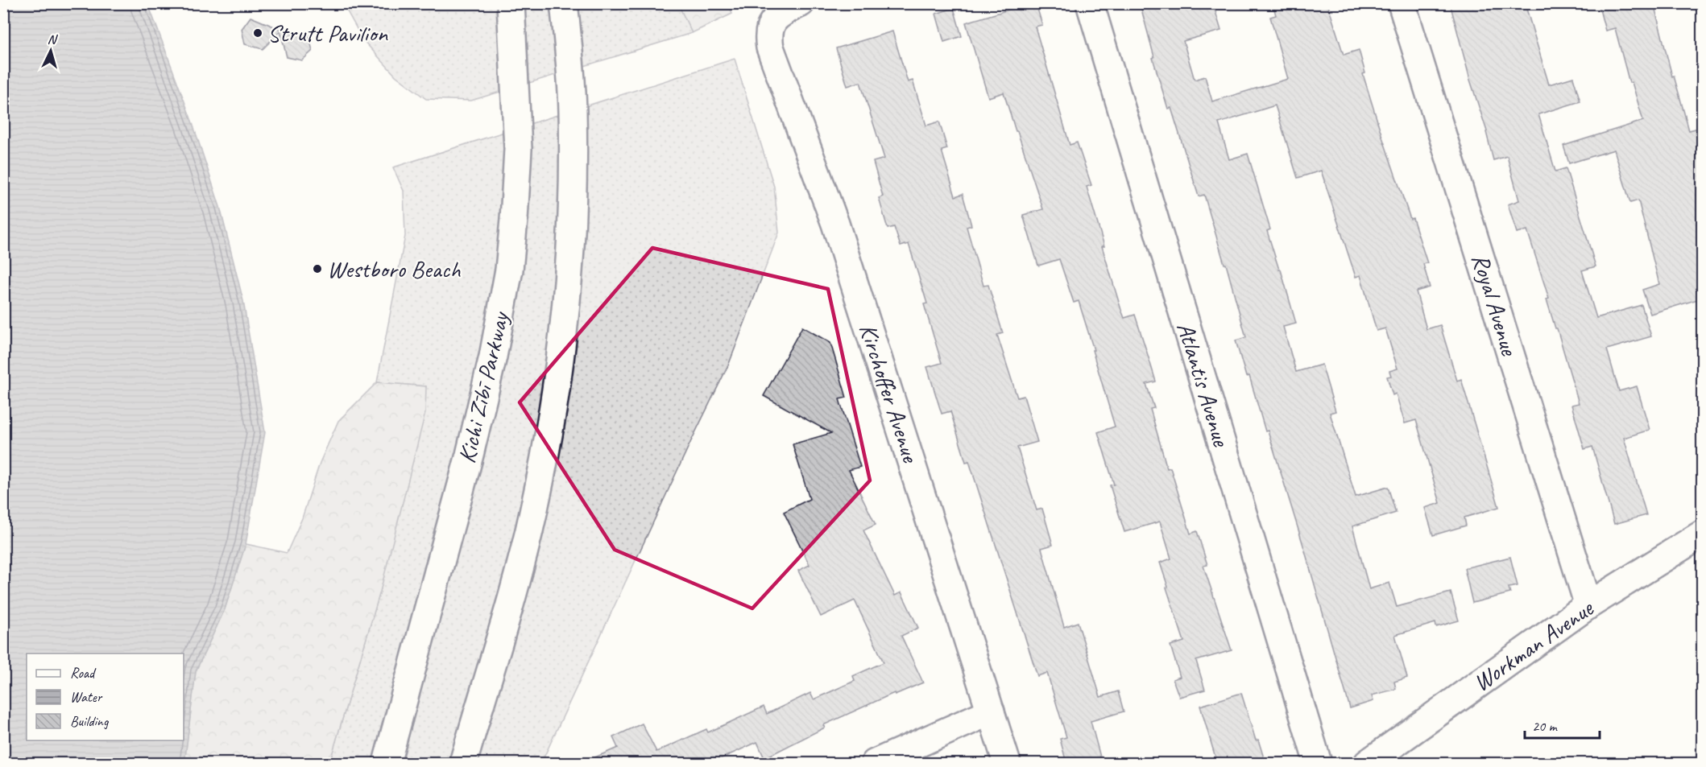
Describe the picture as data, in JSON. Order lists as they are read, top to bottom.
{
  "streets": {
    "main road": [
      "Royal Avenue",
      "Atlantis Avenue",
      "Kichi Zībī Parkway",
      "Kirchoffer Avenue",
      "Workman Avenue"
    ]
  },
  "crossings": [
    ["Royal Avenue", "Workman Avenue"]
  ],
  "places": ["Strutt Pavilion", "Westboro Beach"],
  "legend": ["Road", "Water", "Building"],
  "scale_bar": "20 m",
  "north": "top"
}
